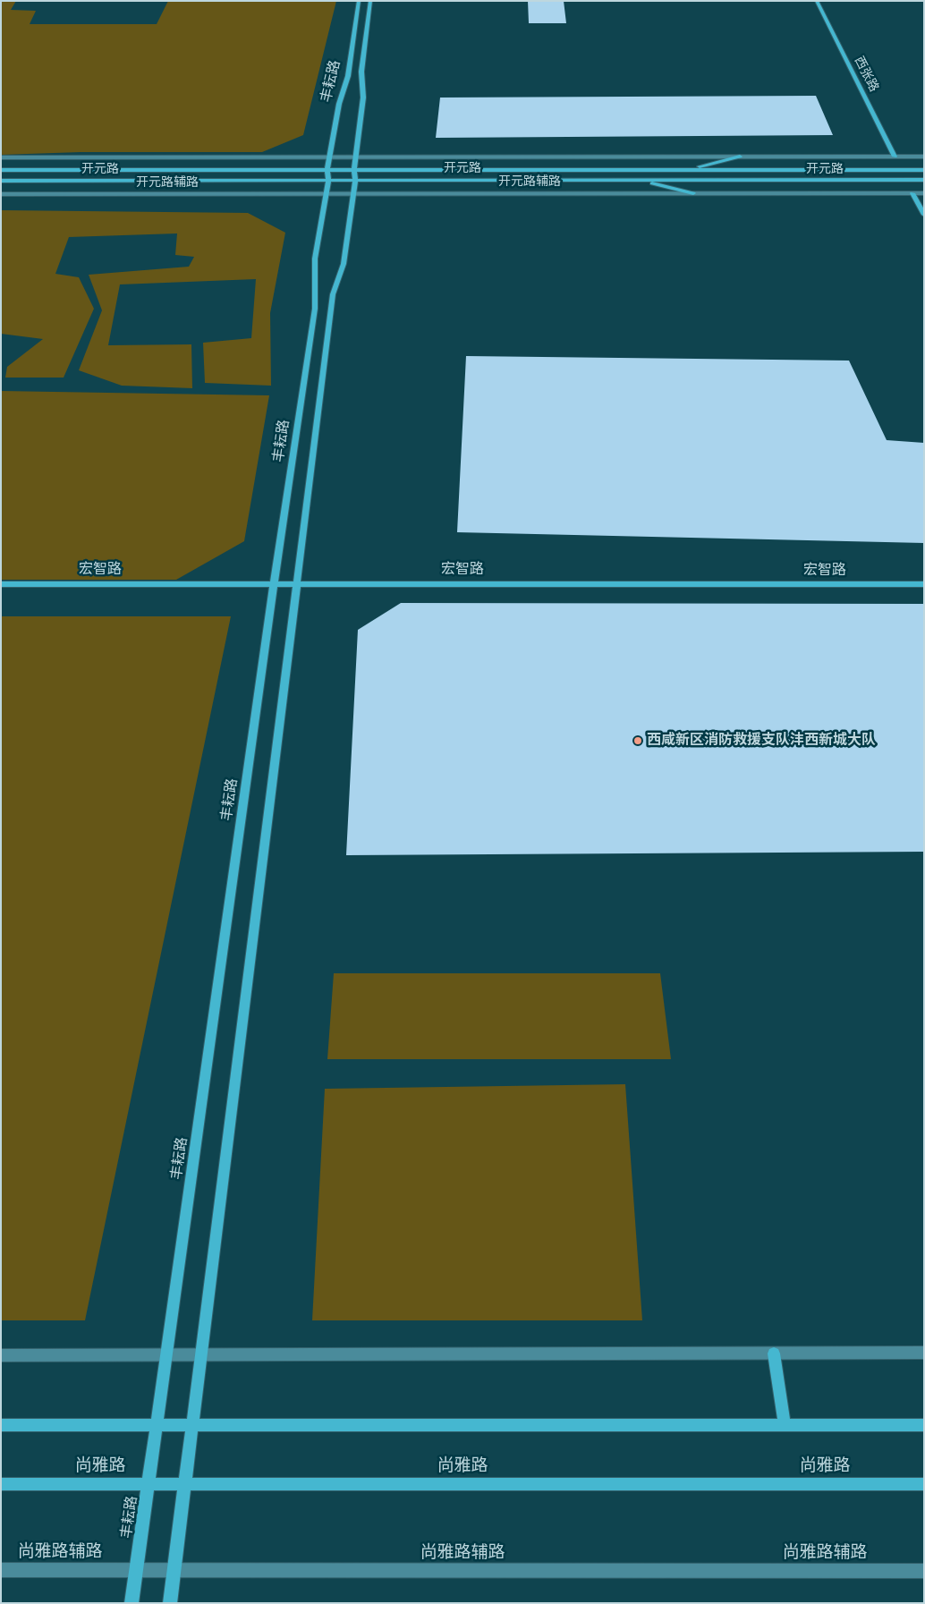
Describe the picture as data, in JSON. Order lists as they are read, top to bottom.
{
  "streets": {
    "street": [
      "西张路",
      "丰耘路",
      "开元路",
      "开元路辅路",
      "宏智路",
      "尚雅路",
      "尚雅路辅路"
    ]
  },
  "crossings": [
    ["西张路", "开元路辅路"],
    ["丰耘路", "开元路"],
    ["丰耘路", "开元路辅路"],
    ["丰耘路", "宏智路"],
    ["丰耘路", "尚雅路"],
    ["丰耘路", "尚雅路辅路"]
  ],
  "places": ["西咸新区消防救援支队沣西新城大队"]
}
